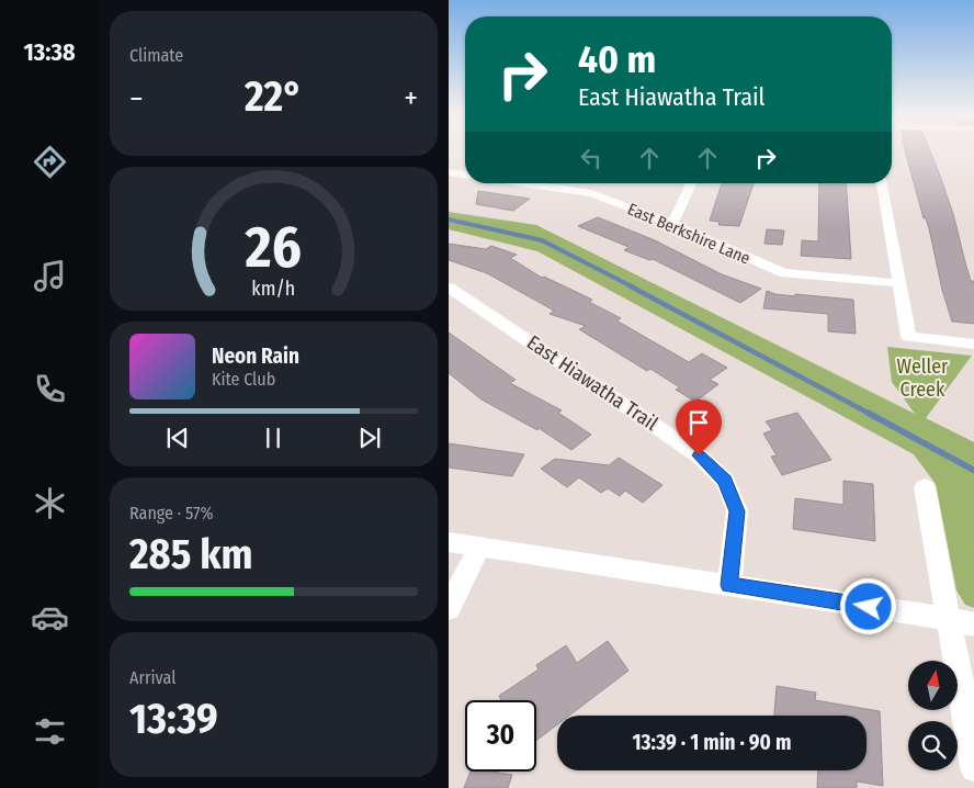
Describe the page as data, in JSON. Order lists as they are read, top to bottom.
{
  "streets": {
    "street": ["East Berkshire Lane", "East Hiawatha Trail"]
  },
  "parks": ["Weller Creek"],
  "north": "top",
  "page": {
    "tabs": "13:38",
    "tile": [
      "Climate",
      ["Range · 57%", "285 km"],
      ["Arrival", "13:39"]
    ],
    "turn": ["40 m", "East Hiawatha Trail"],
    "heat": ["−", "22°", "+"],
    "song": ["Neon Rain", "Kite Club"],
    "limit": "30",
    "trip": "13:39 · 1 min · 90 m",
    "gauge": ["26", "km/h"]
  }
}
